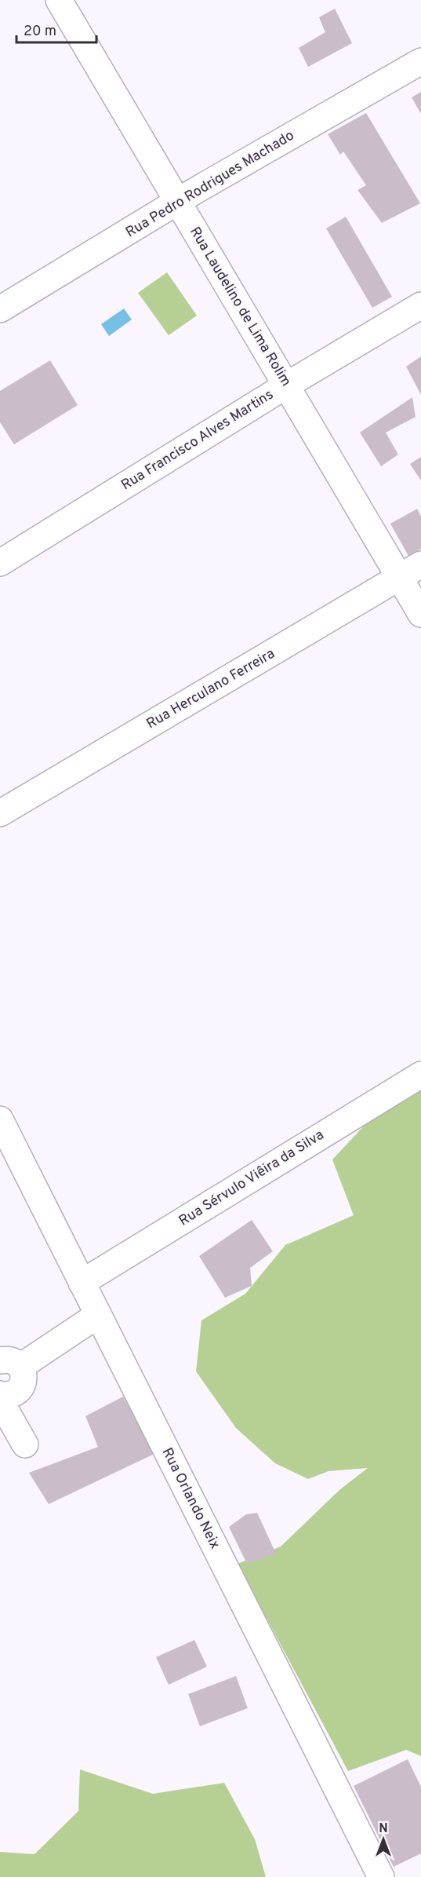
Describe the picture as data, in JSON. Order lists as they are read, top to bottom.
{
  "streets": {
    "street": [
      "Rua Pedro Rodrigues Machado",
      "Rua Laudelino de Lima Rolim",
      "Rua Francisco Alves Martins",
      "Rua Herculano Ferreira",
      "Rua Sérvulo Viêira da Silva",
      "Rua Orlando Neix"
    ]
  },
  "crossings": [
    ["Rua Pedro Rodrigues Machado", "Rua Laudelino de Lima Rolim"],
    ["Rua Laudelino de Lima Rolim", "Rua Francisco Alves Martins"],
    ["Rua Laudelino de Lima Rolim", "Rua Herculano Ferreira"],
    ["Rua Sérvulo Viêira da Silva", "Rua Orlando Neix"]
  ],
  "scale_bar": "20 m",
  "north": "top"
}
